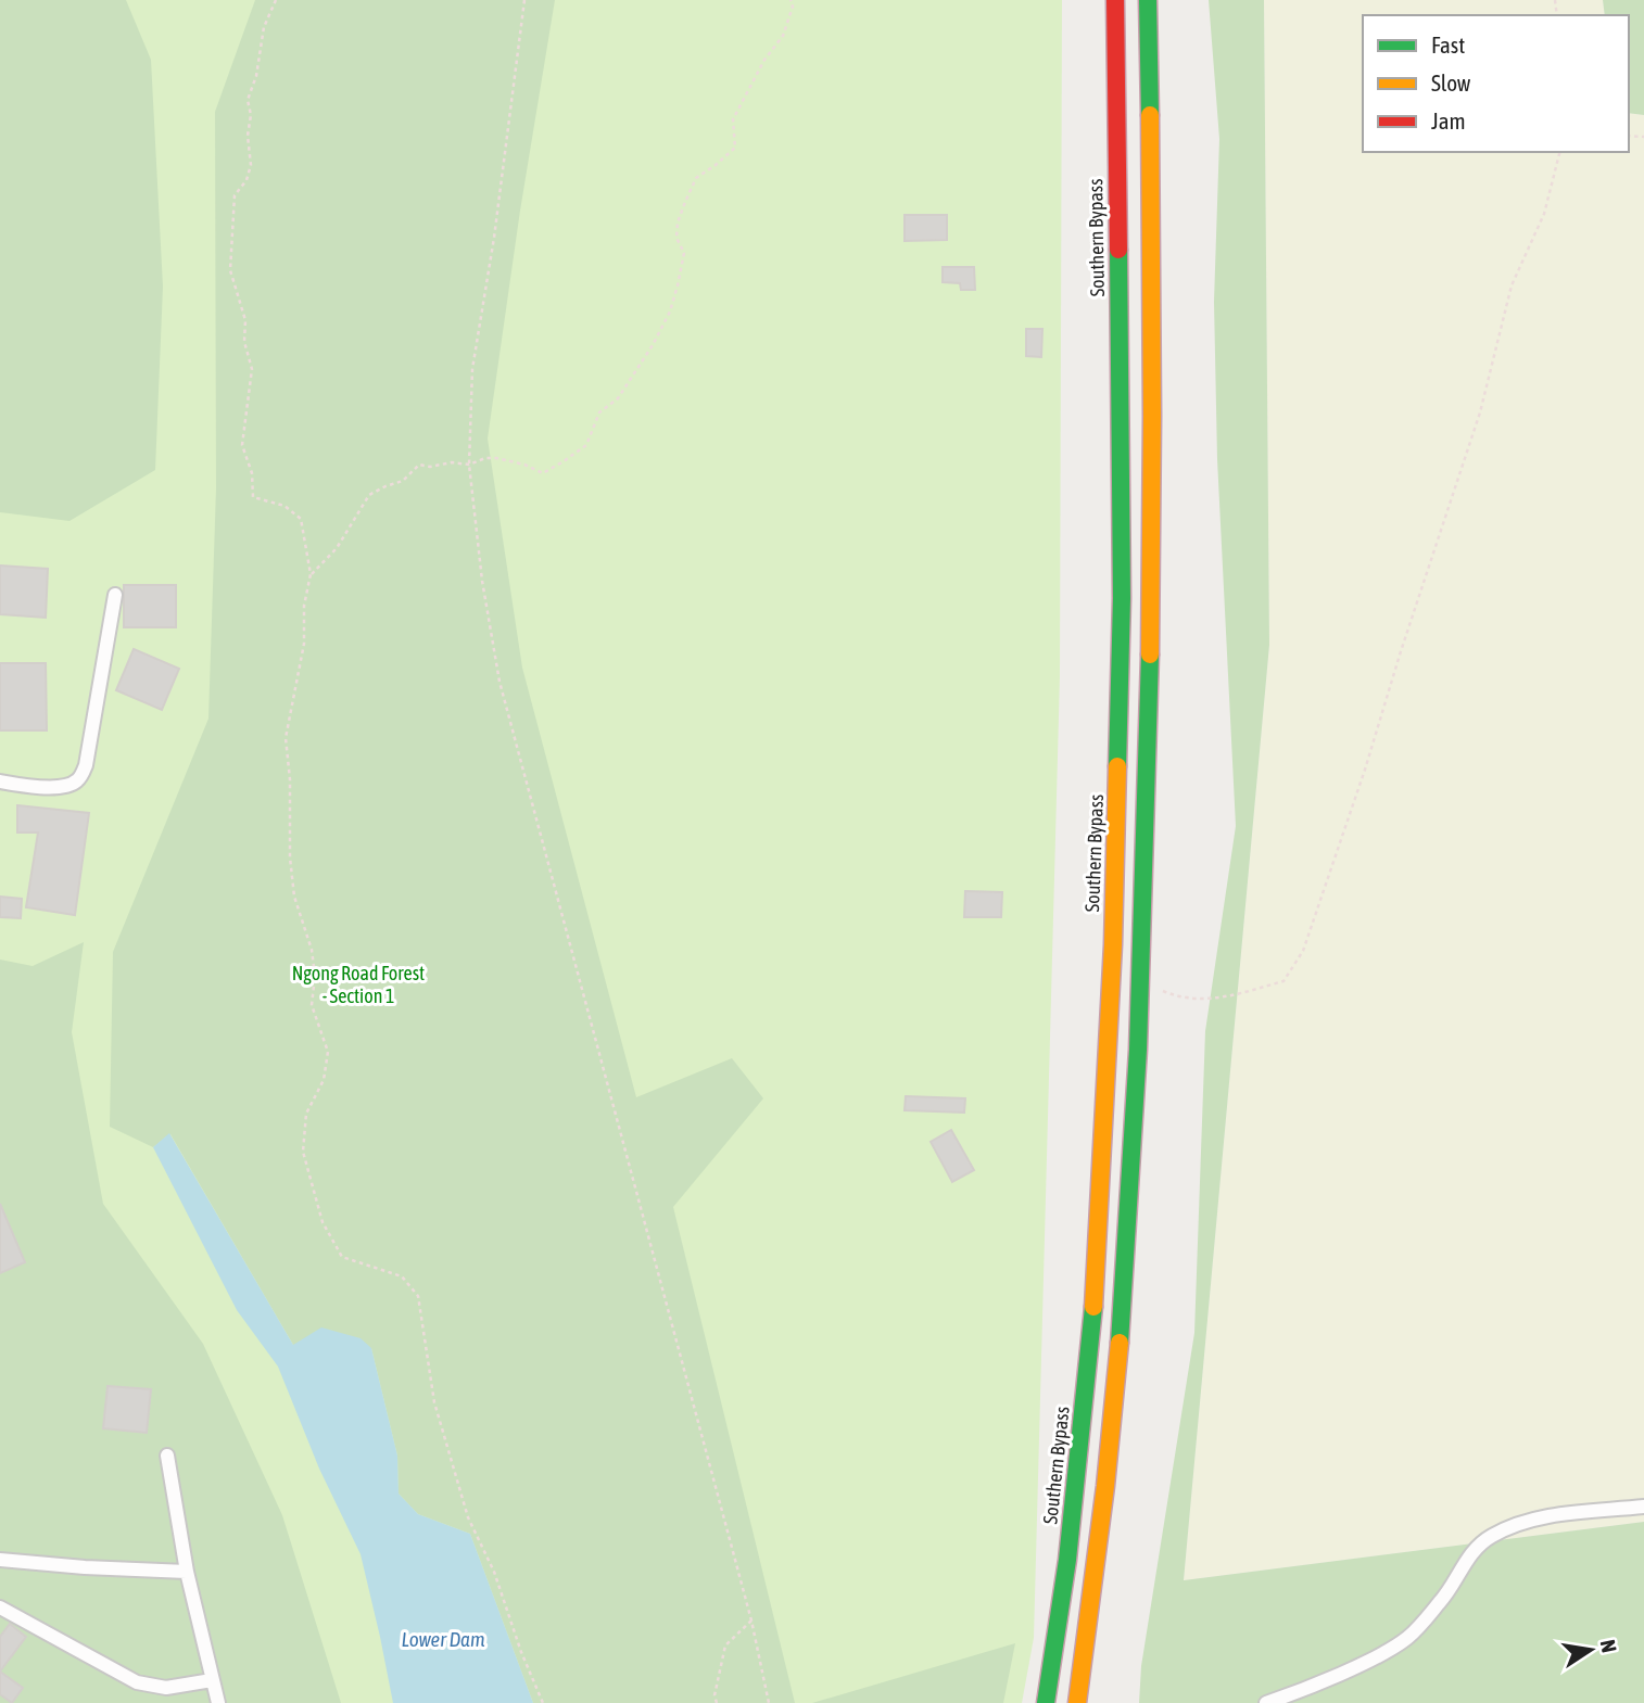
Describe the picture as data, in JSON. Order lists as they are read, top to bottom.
{
  "streets": {
    "highway": ["Southern Bypass"]
  },
  "water": ["Lower Dam"],
  "parks": ["Ngong Road Forest - Section 1"],
  "legend": ["Fast", "Slow", "Jam"],
  "north": "right"
}
